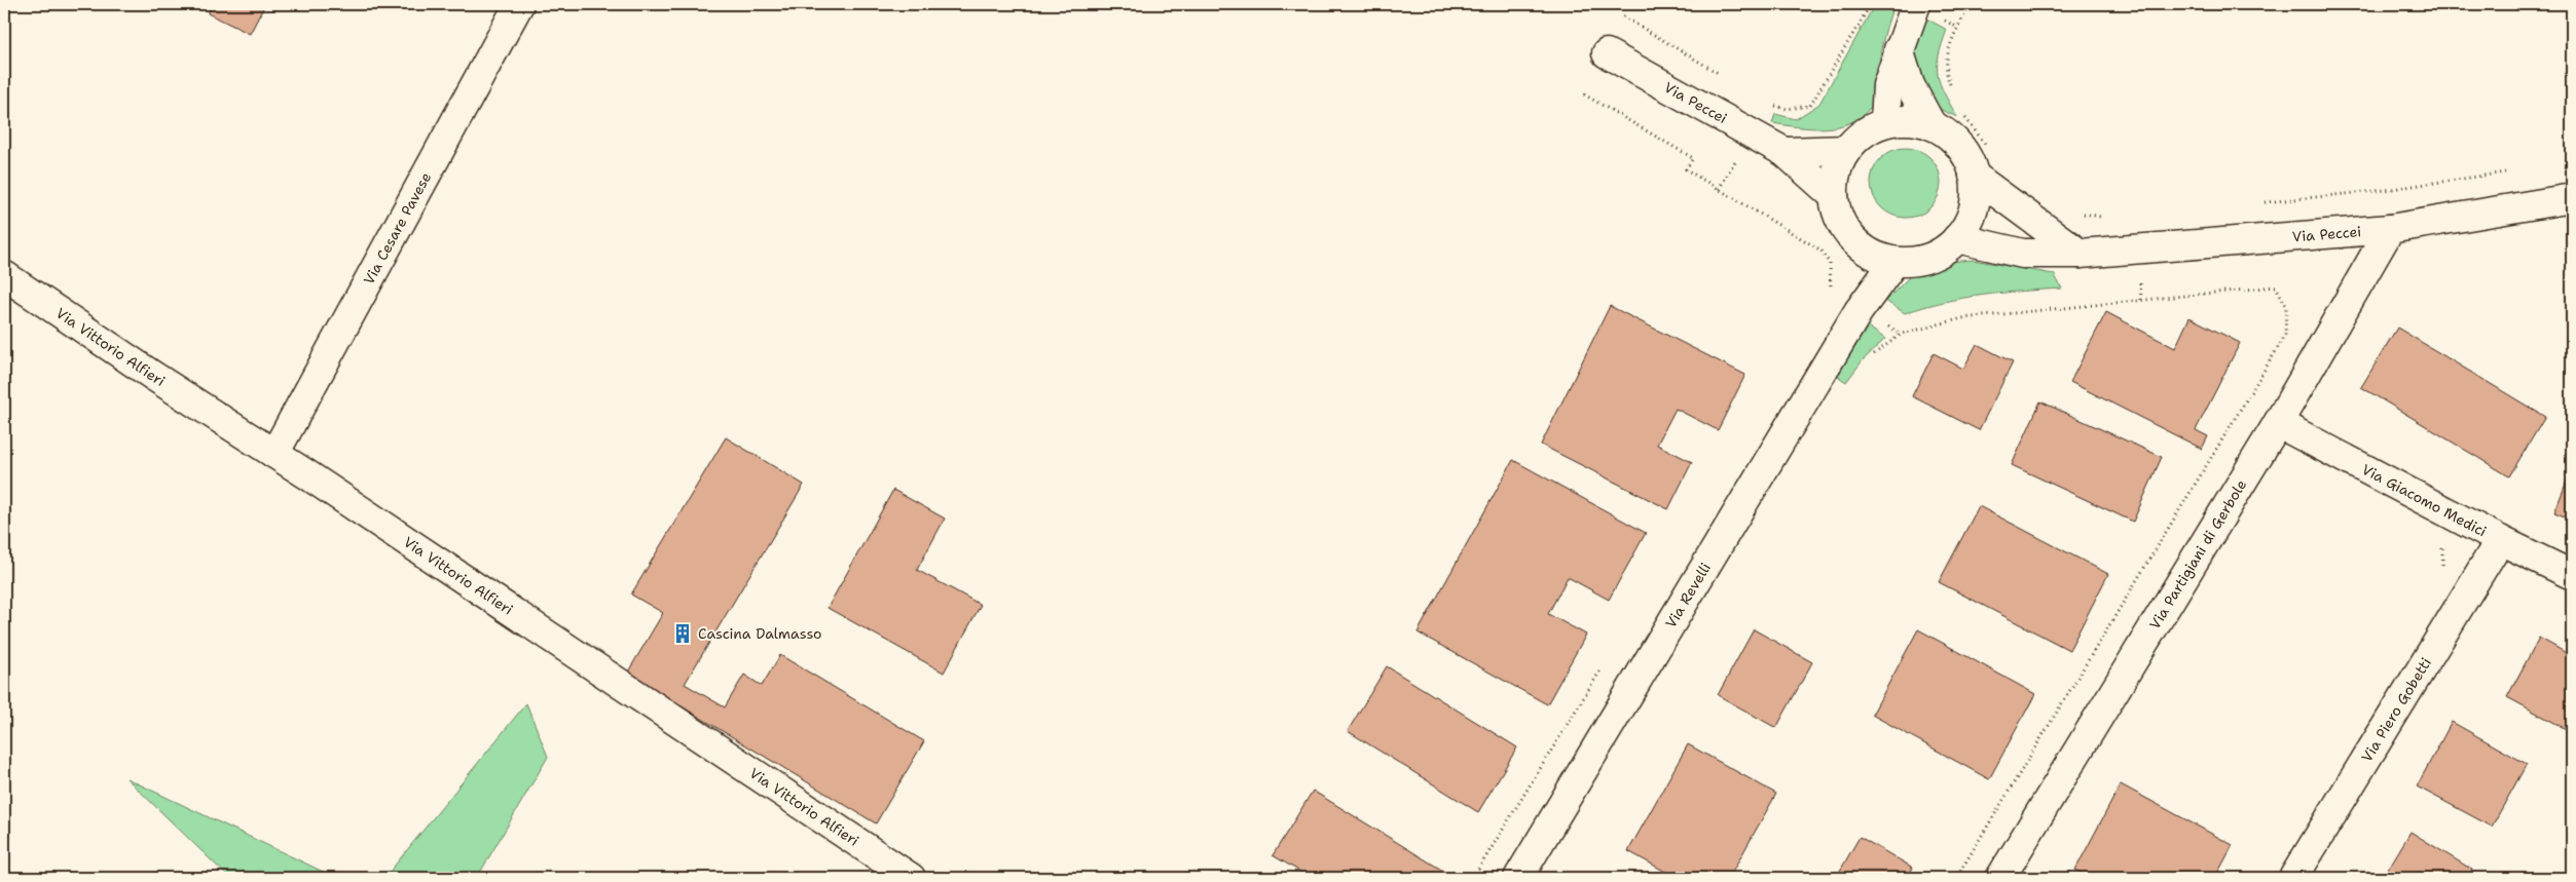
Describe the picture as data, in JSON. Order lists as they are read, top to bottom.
{
  "streets": {
    "street": [
      "Via Peccei",
      "Via Cesare Pavese",
      "Via Vittorio Alfieri",
      "Via Giacomo Medici",
      "Via Partigiani di Gerbole",
      "Via Revelli",
      "Via Piero Gobetti"
    ]
  },
  "crossings": [
    ["Via Peccei", "Via Partigiani di Gerbole"],
    ["Via Peccei", "Via Revelli"],
    ["Via Cesare Pavese", "Via Vittorio Alfieri"],
    ["Via Giacomo Medici", "Via Partigiani di Gerbole"],
    ["Via Giacomo Medici", "Via Piero Gobetti"]
  ],
  "places": {
    "building": ["Cascina Dalmasso"]
  }
}
